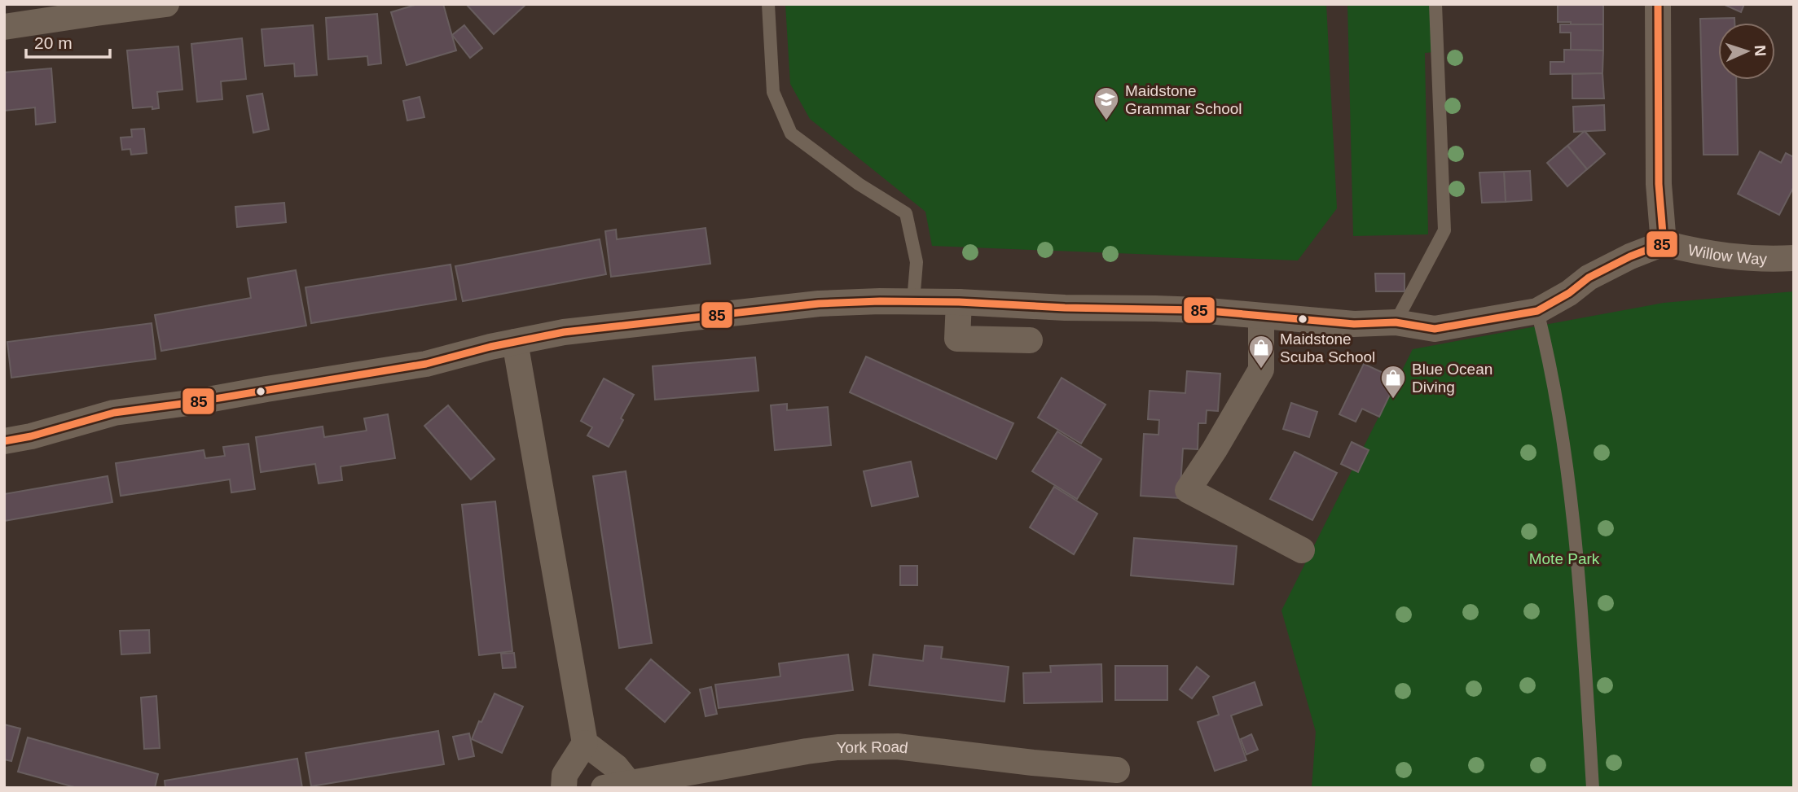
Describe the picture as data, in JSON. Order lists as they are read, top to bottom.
{
  "streets": {
    "street": ["Willow Way", "York Road"]
  },
  "parks": ["Mote Park"],
  "places": {
    "school or university": ["Maidstone Grammar School"],
    "shop": ["Maidstone Scuba School", "Blue Ocean Diving"]
  },
  "lines": ["transit line 85"],
  "scale_bar": "20 m",
  "north": "right"
}
